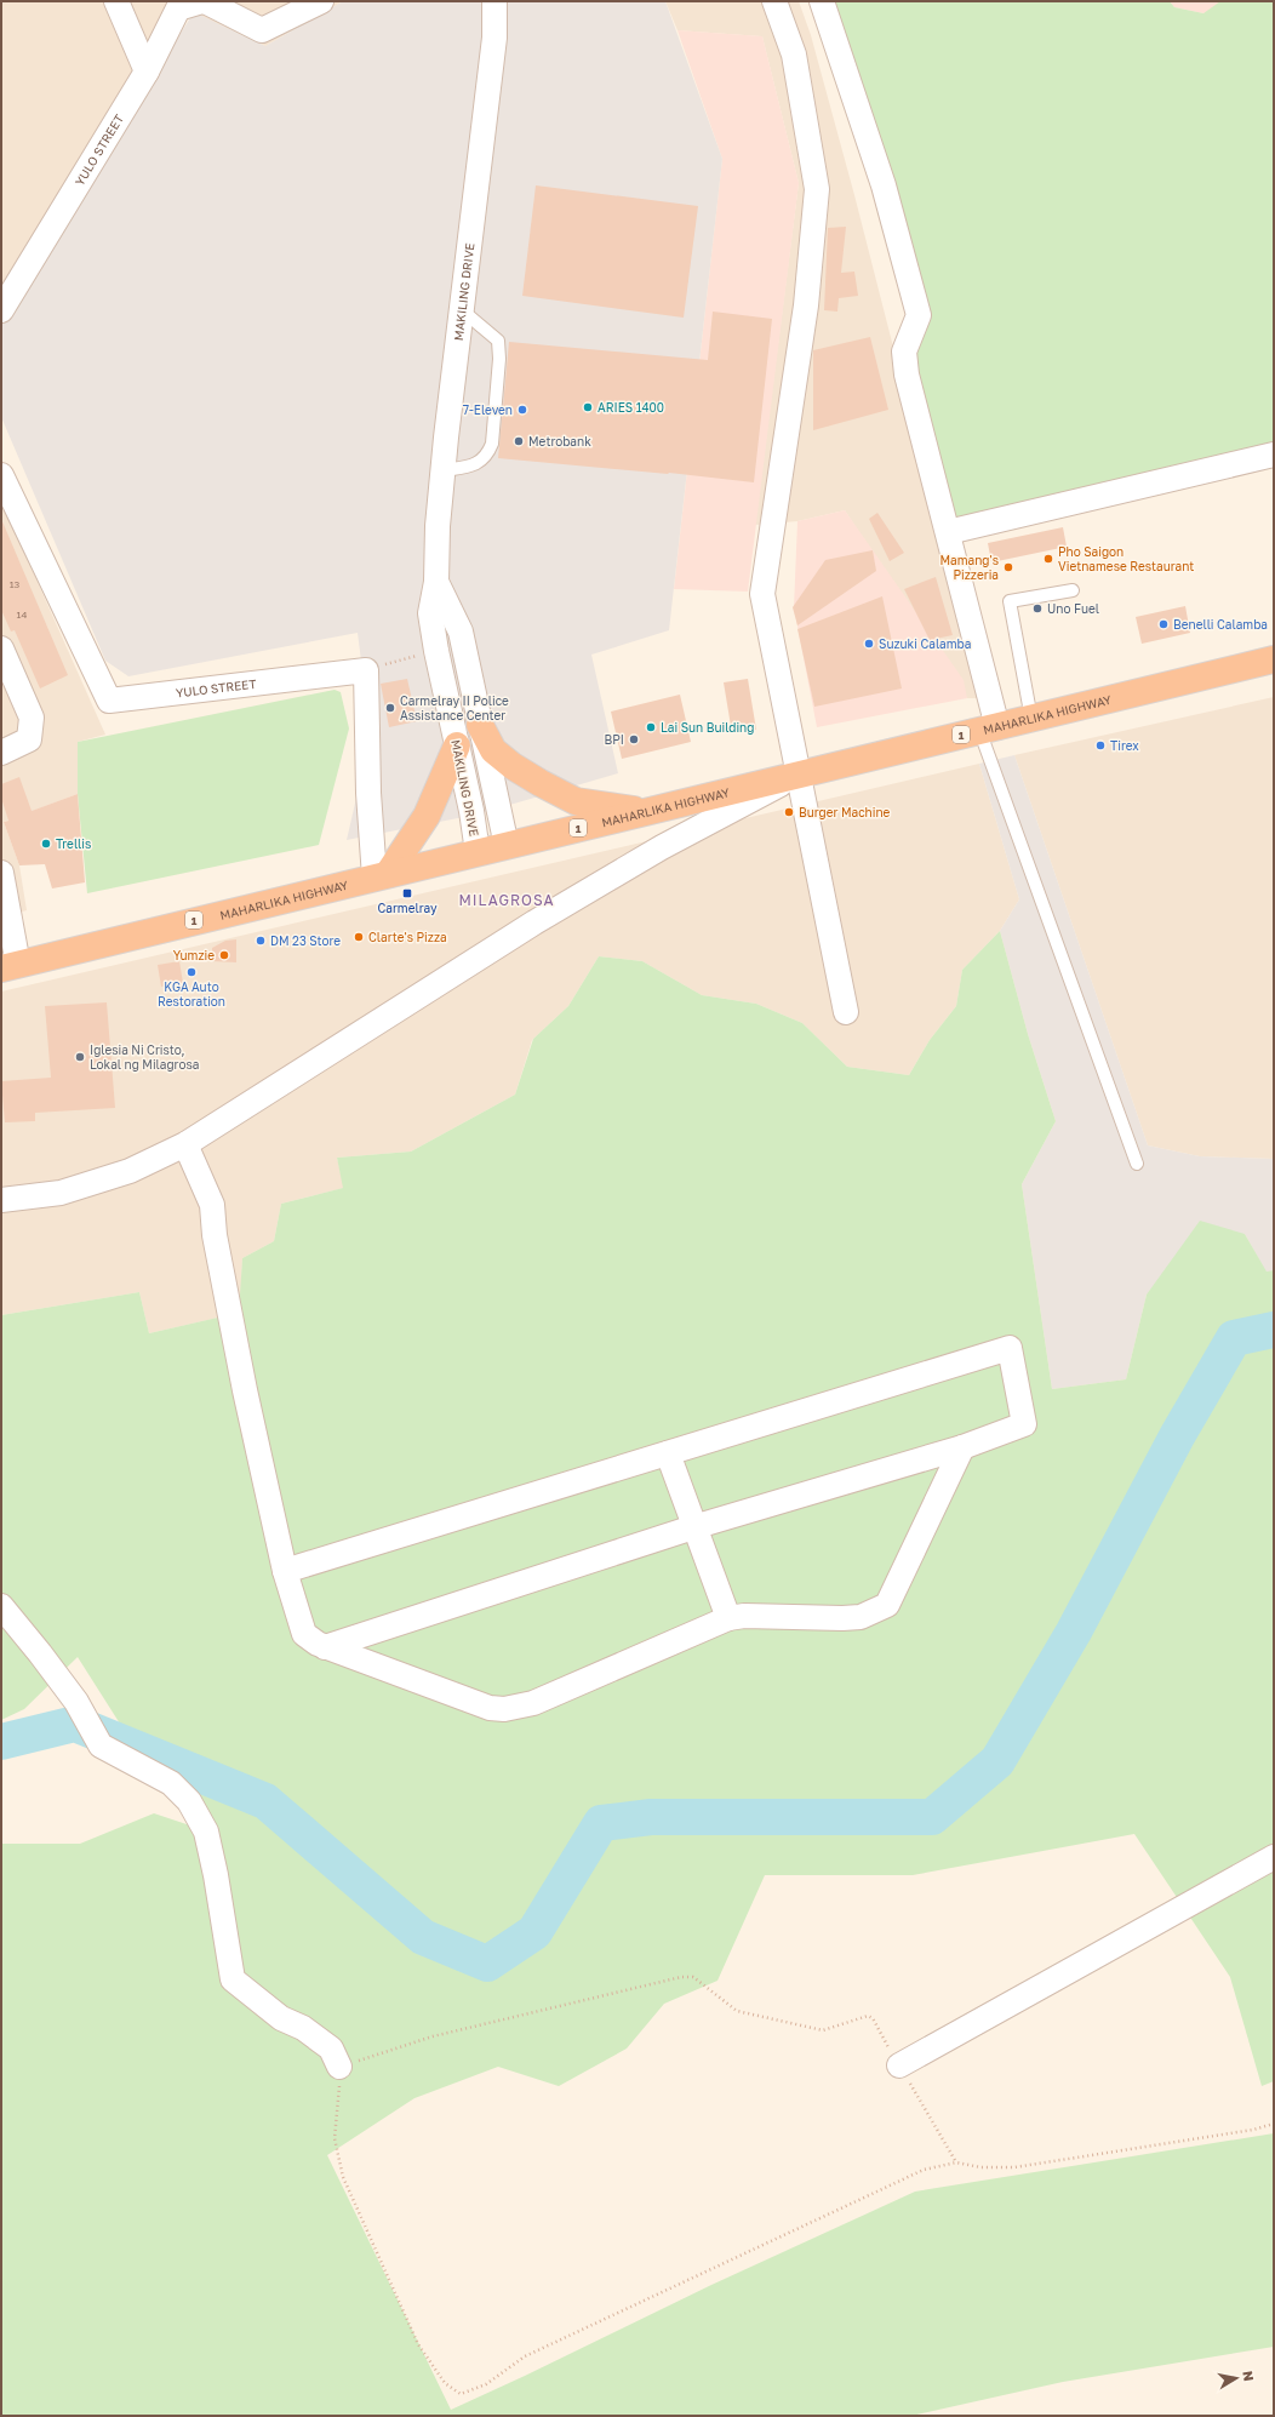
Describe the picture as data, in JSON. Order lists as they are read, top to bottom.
{
  "streets": {
    "highway": ["MAHARLIKA HIGHWAY", "1"],
    "street": ["YULO STREET", "MAKILING DRIVE"]
  },
  "crossings": [
    ["MAKILING DRIVE", "MAHARLIKA HIGHWAY"]
  ],
  "districts": ["MILAGROSA"],
  "places": {
    "other": [
      "ARIES 1400",
      "7-Eleven",
      "Metrobank",
      "Pho Saigon Vietnamese Restaurant",
      "Mamang's Pizzeria",
      "Uno Fuel",
      "Benelli Calamba",
      "Suzuki Calamba",
      "Carmelray II Police Assistance Center",
      "Lai Sun Building",
      "BPI",
      "Tirex",
      "Burger Machine",
      "Trellis",
      "Clarte's Pizza",
      "DM 23 Store",
      "Yumzie",
      "KGA Auto Restoration",
      "Iglesia Ni Cristo, Lokal ng Milagrosa"
    ],
    "transit": ["Carmelray"]
  },
  "house_numbers": ["13", "14"],
  "north": "right"
}
